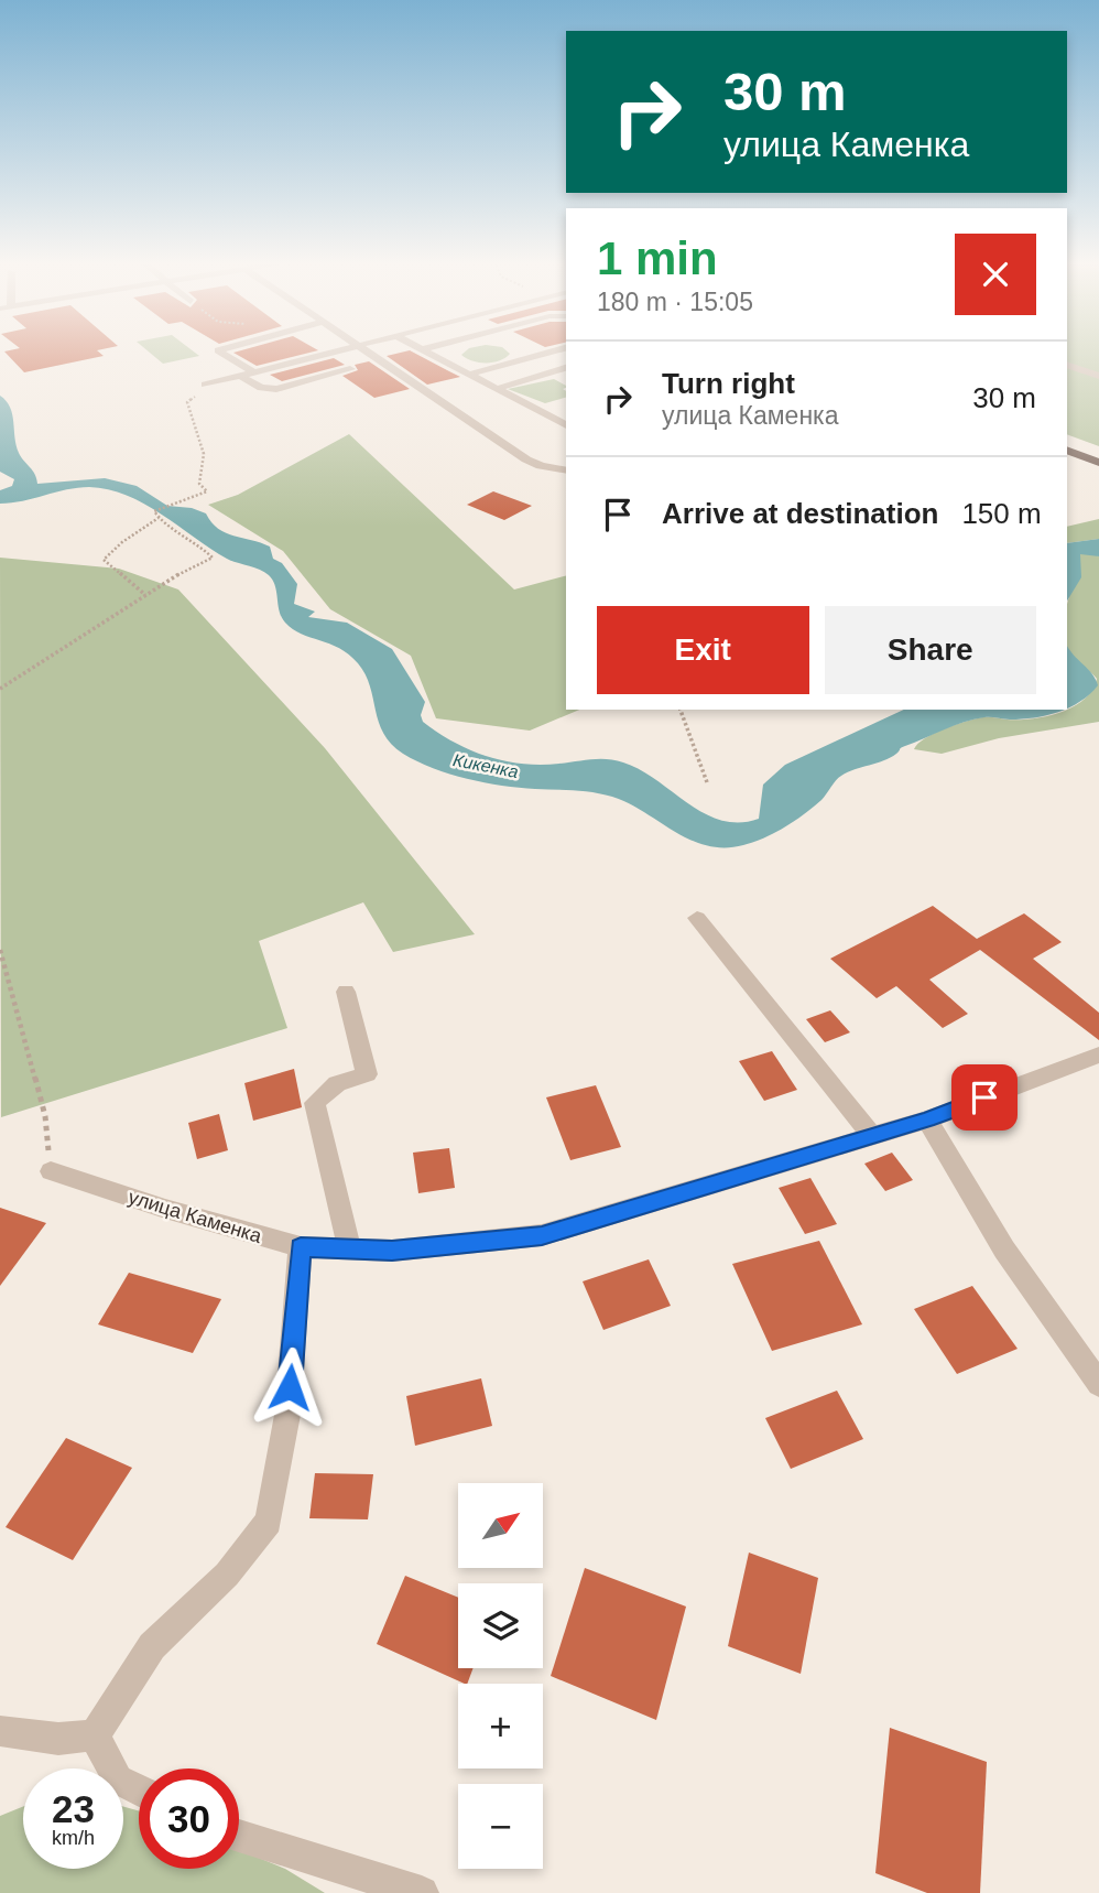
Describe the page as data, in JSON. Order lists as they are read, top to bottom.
{
  "streets": {
    "street": ["улица Каменка"]
  },
  "water": ["Кикенка"],
  "north": "top right",
  "page": {
    "turn": ["30 m", "улица Каменка"],
    "heading": ["1 min", "180 m · 15:05"],
    "list": [
      {
        "name": "Turn right",
        "note": "улица Каменка",
        "value": "30 m"
      },
      {
        "name": "Arrive at destination",
        "value": "150 m"
      }
    ],
    "buttons": ["Exit", "Share"],
    "map_buttons": ["+", "−"],
    "speed": "23 km/h",
    "limit": "30"
  }
}
